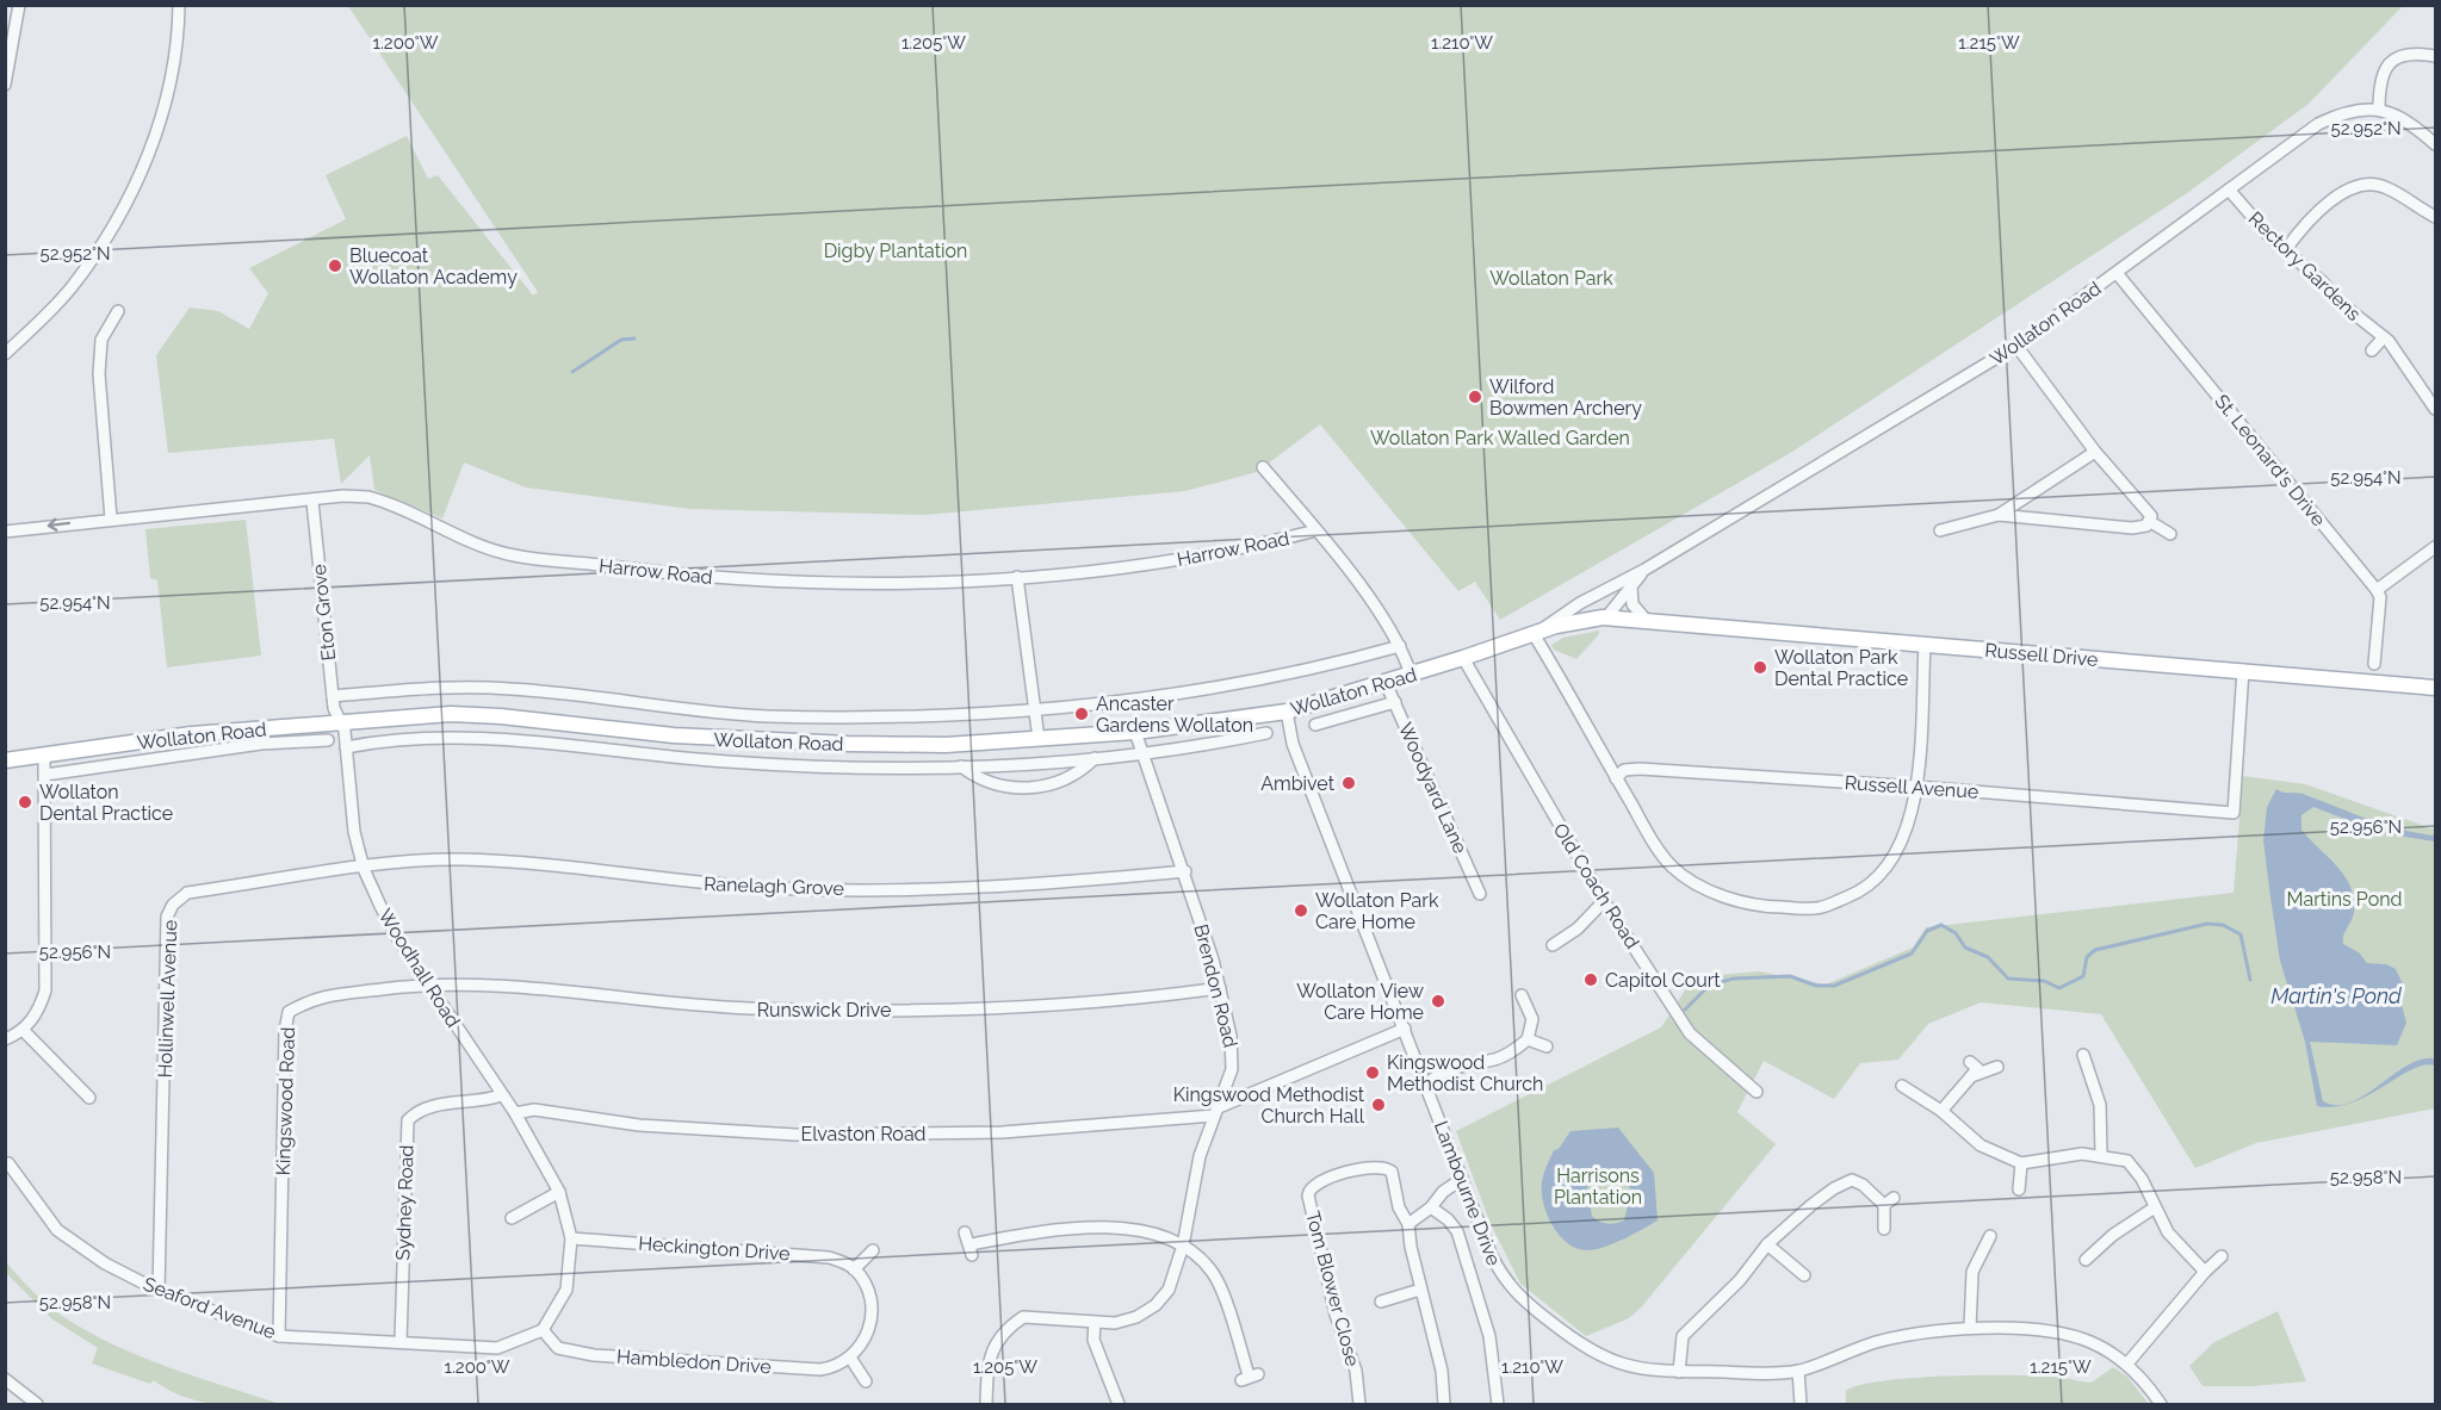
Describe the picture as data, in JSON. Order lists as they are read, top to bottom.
{
  "streets": {
    "main road": ["Wollaton Road", "Russell Drive"],
    "street": [
      "Rectory Gardens",
      "St. Leonard's Drive",
      "Harrow Road",
      "Eton Grove",
      "Russell Avenue",
      "Woodyard Lane",
      "Ranelagh Grove",
      "Old Coach Road",
      "Woodhall Road",
      "Brendon Road",
      "Hollinwell Avenue",
      "Runswick Drive",
      "Kingswood Road",
      "Elvaston Road",
      "Lambourne Drive",
      "Sydney Road",
      "Heckington Drive",
      "Tom Blower Close",
      "Seaford Avenue",
      "Hambledon Drive"
    ]
  },
  "crossings": [
    ["Rectory Gardens", "Wollaton Road"],
    ["Wollaton Road", "St. Leonard's Drive"],
    ["Wollaton Road", "Eton Grove"],
    ["Wollaton Road", "Russell Drive"],
    ["Wollaton Road", "Woodyard Lane"],
    ["Wollaton Road", "Old Coach Road"],
    ["Wollaton Road", "Woodhall Road"],
    ["Wollaton Road", "Brendon Road"],
    ["Wollaton Road", "Lambourne Drive"],
    ["Harrow Road", "Eton Grove"],
    ["Eton Grove", "Woodhall Road"],
    ["Russell Drive", "Russell Avenue"],
    ["Ranelagh Grove", "Woodhall Road"],
    ["Ranelagh Grove", "Brendon Road"],
    ["Ranelagh Grove", "Hollinwell Avenue"],
    ["Woodhall Road", "Hollinwell Avenue"],
    ["Woodhall Road", "Runswick Drive"],
    ["Woodhall Road", "Kingswood Road"],
    ["Woodhall Road", "Elvaston Road"],
    ["Woodhall Road", "Sydney Road"],
    ["Woodhall Road", "Heckington Drive"],
    ["Woodhall Road", "Seaford Avenue"],
    ["Woodhall Road", "Hambledon Drive"],
    ["Brendon Road", "Runswick Drive"],
    ["Brendon Road", "Elvaston Road"],
    ["Hollinwell Avenue", "Seaford Avenue"],
    ["Runswick Drive", "Kingswood Road"],
    ["Kingswood Road", "Seaford Avenue"],
    ["Elvaston Road", "Lambourne Drive"],
    ["Sydney Road", "Seaford Avenue"],
    ["Seaford Avenue", "Hambledon Drive"]
  ],
  "water": ["Martin's Pond"],
  "parks": [
    "Digby Plantation",
    "Wollaton Park",
    "Wollaton Park Walled Garden",
    "Martins Pond",
    "Harrisons Plantation"
  ],
  "places": [
    "Bluecoat Wollaton Academy",
    "Wilford Bowmen Archery",
    "Wollaton Park Dental Practice",
    "Ancaster Gardens Wollaton",
    "Ambivet",
    "Wollaton Dental Practice",
    "Wollaton Park Care Home",
    "Capitol Court",
    "Wollaton View Care Home",
    "Kingswood Methodist Church",
    "Kingswood Methodist Church Hall"
  ],
  "coordinates": [
    "1.215°W",
    "1.200°W",
    "1.205°W",
    "1.210°W",
    "52.952°N",
    "52.954°N",
    "52.956°N",
    "52.958°N"
  ]
}
